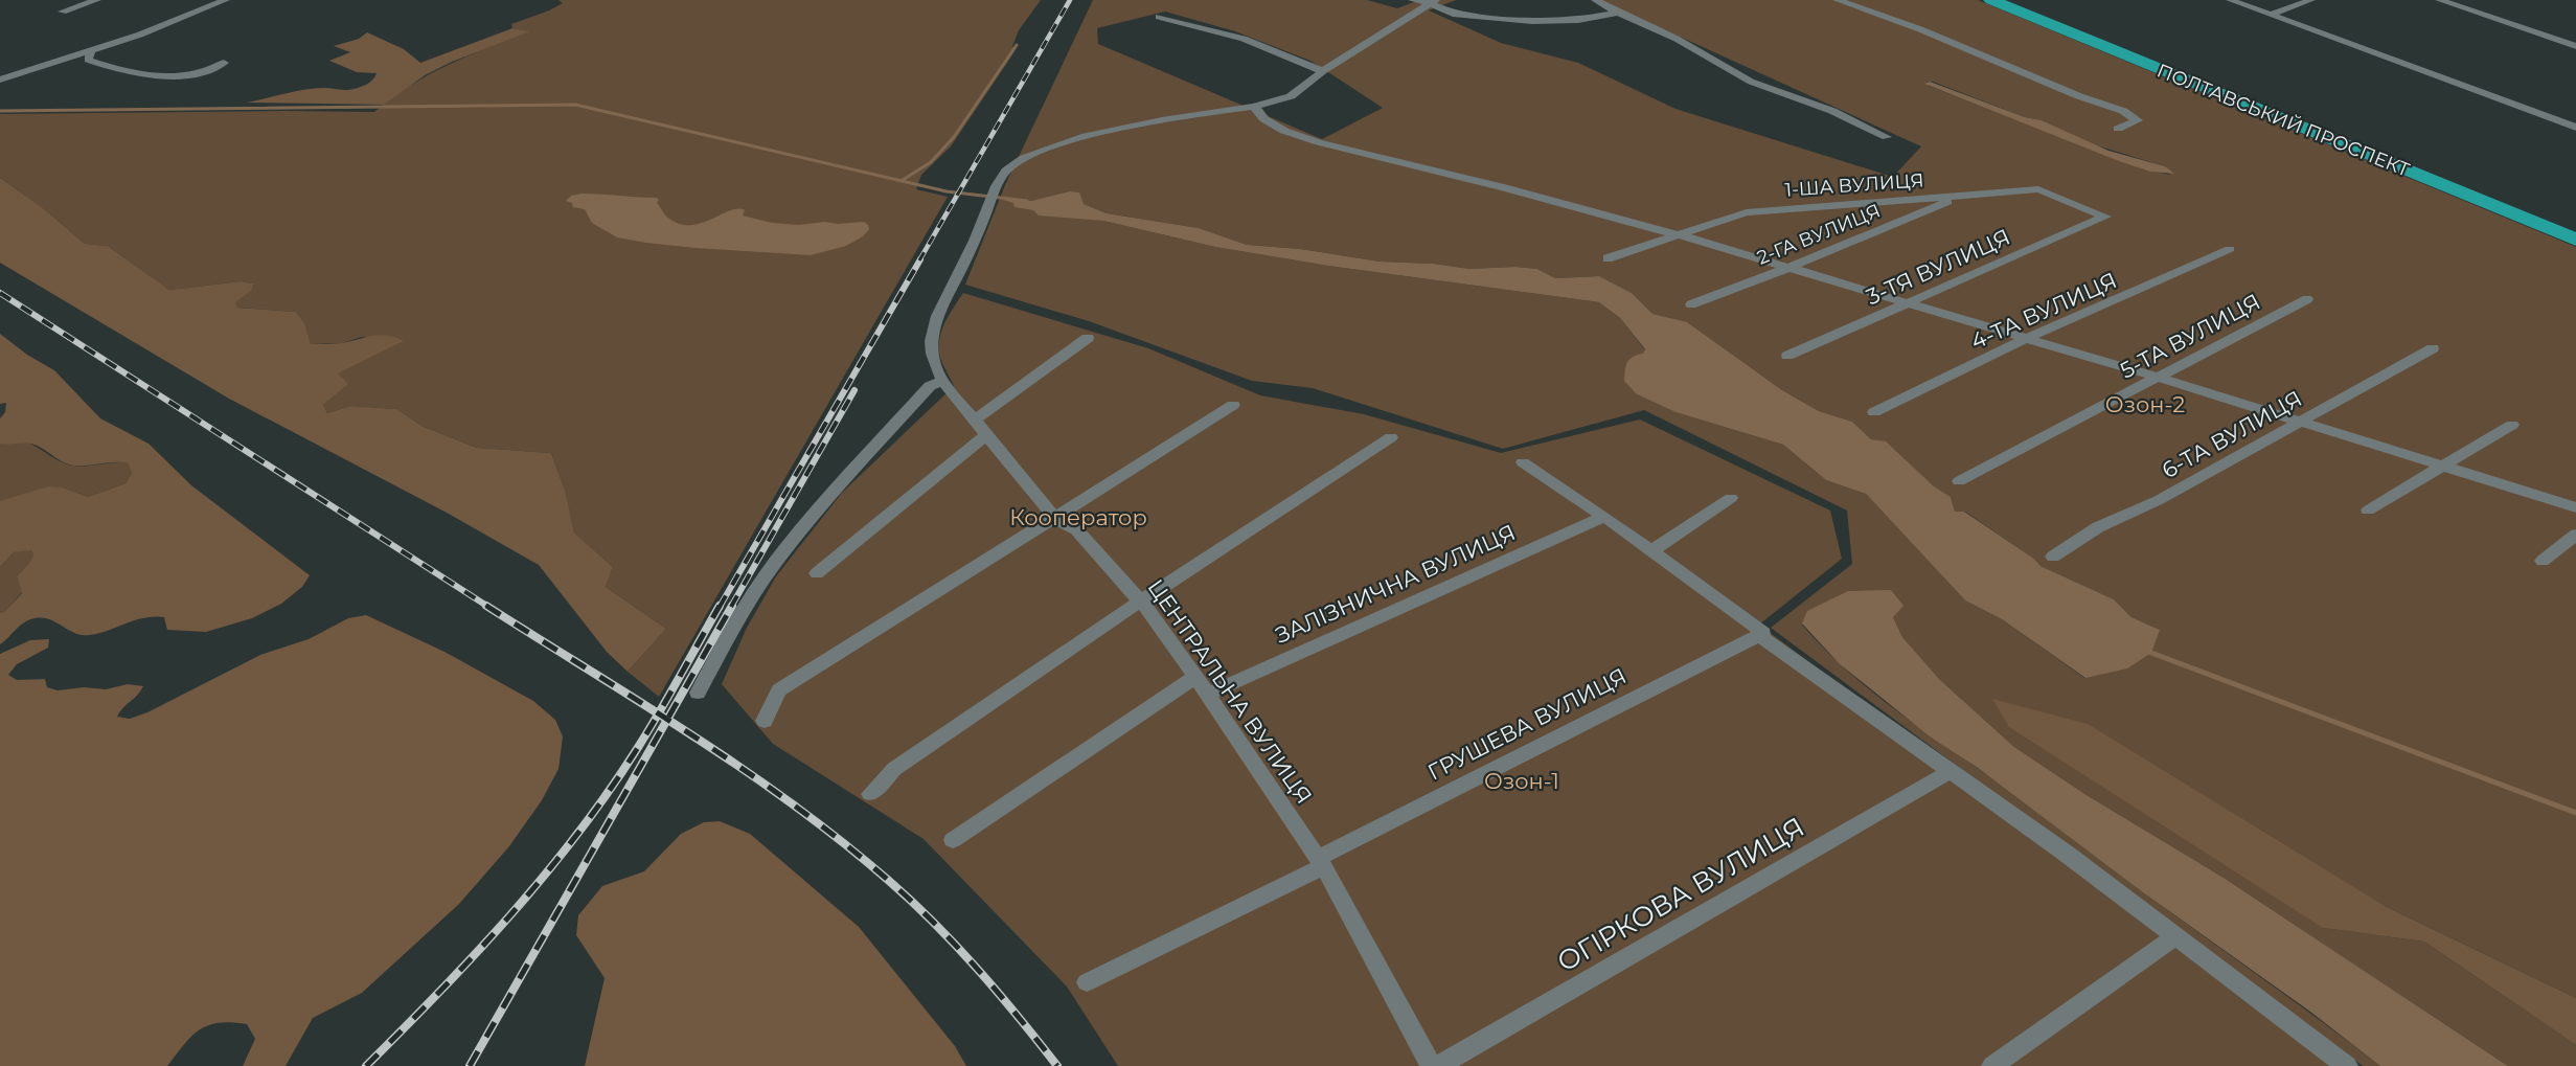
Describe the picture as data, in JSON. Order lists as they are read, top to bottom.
{
  "streets": {
    "highway": ["ПОЛТАВСЬКИЙ ПРОСПЕКТ"],
    "street": [
      "1-ША ВУЛИЦЯ",
      "2-ГА ВУЛИЦЯ",
      "3-ТЯ ВУЛИЦЯ",
      "4-ТА ВУЛИЦЯ",
      "5-ТА ВУЛИЦЯ",
      "6-ТА ВУЛИЦЯ",
      "ЗАЛІЗНИЧНА ВУЛИЦЯ",
      "ЦЕНТРАЛЬНА ВУЛИЦЯ",
      "ГРУШЕВА ВУЛИЦЯ",
      "ОГІРКОВА ВУЛИЦЯ"
    ]
  },
  "crossings": [
    ["1-ША ВУЛИЦЯ", "2-ГА ВУЛИЦЯ"],
    ["1-ША ВУЛИЦЯ", "3-ТЯ ВУЛИЦЯ"],
    ["ЗАЛІЗНИЧНА ВУЛИЦЯ", "ЦЕНТРАЛЬНА ВУЛИЦЯ"],
    ["ЦЕНТРАЛЬНА ВУЛИЦЯ", "ГРУШЕВА ВУЛИЦЯ"]
  ],
  "parks": ["Озон-2", "Кооператор", "Озон-1"]
}
